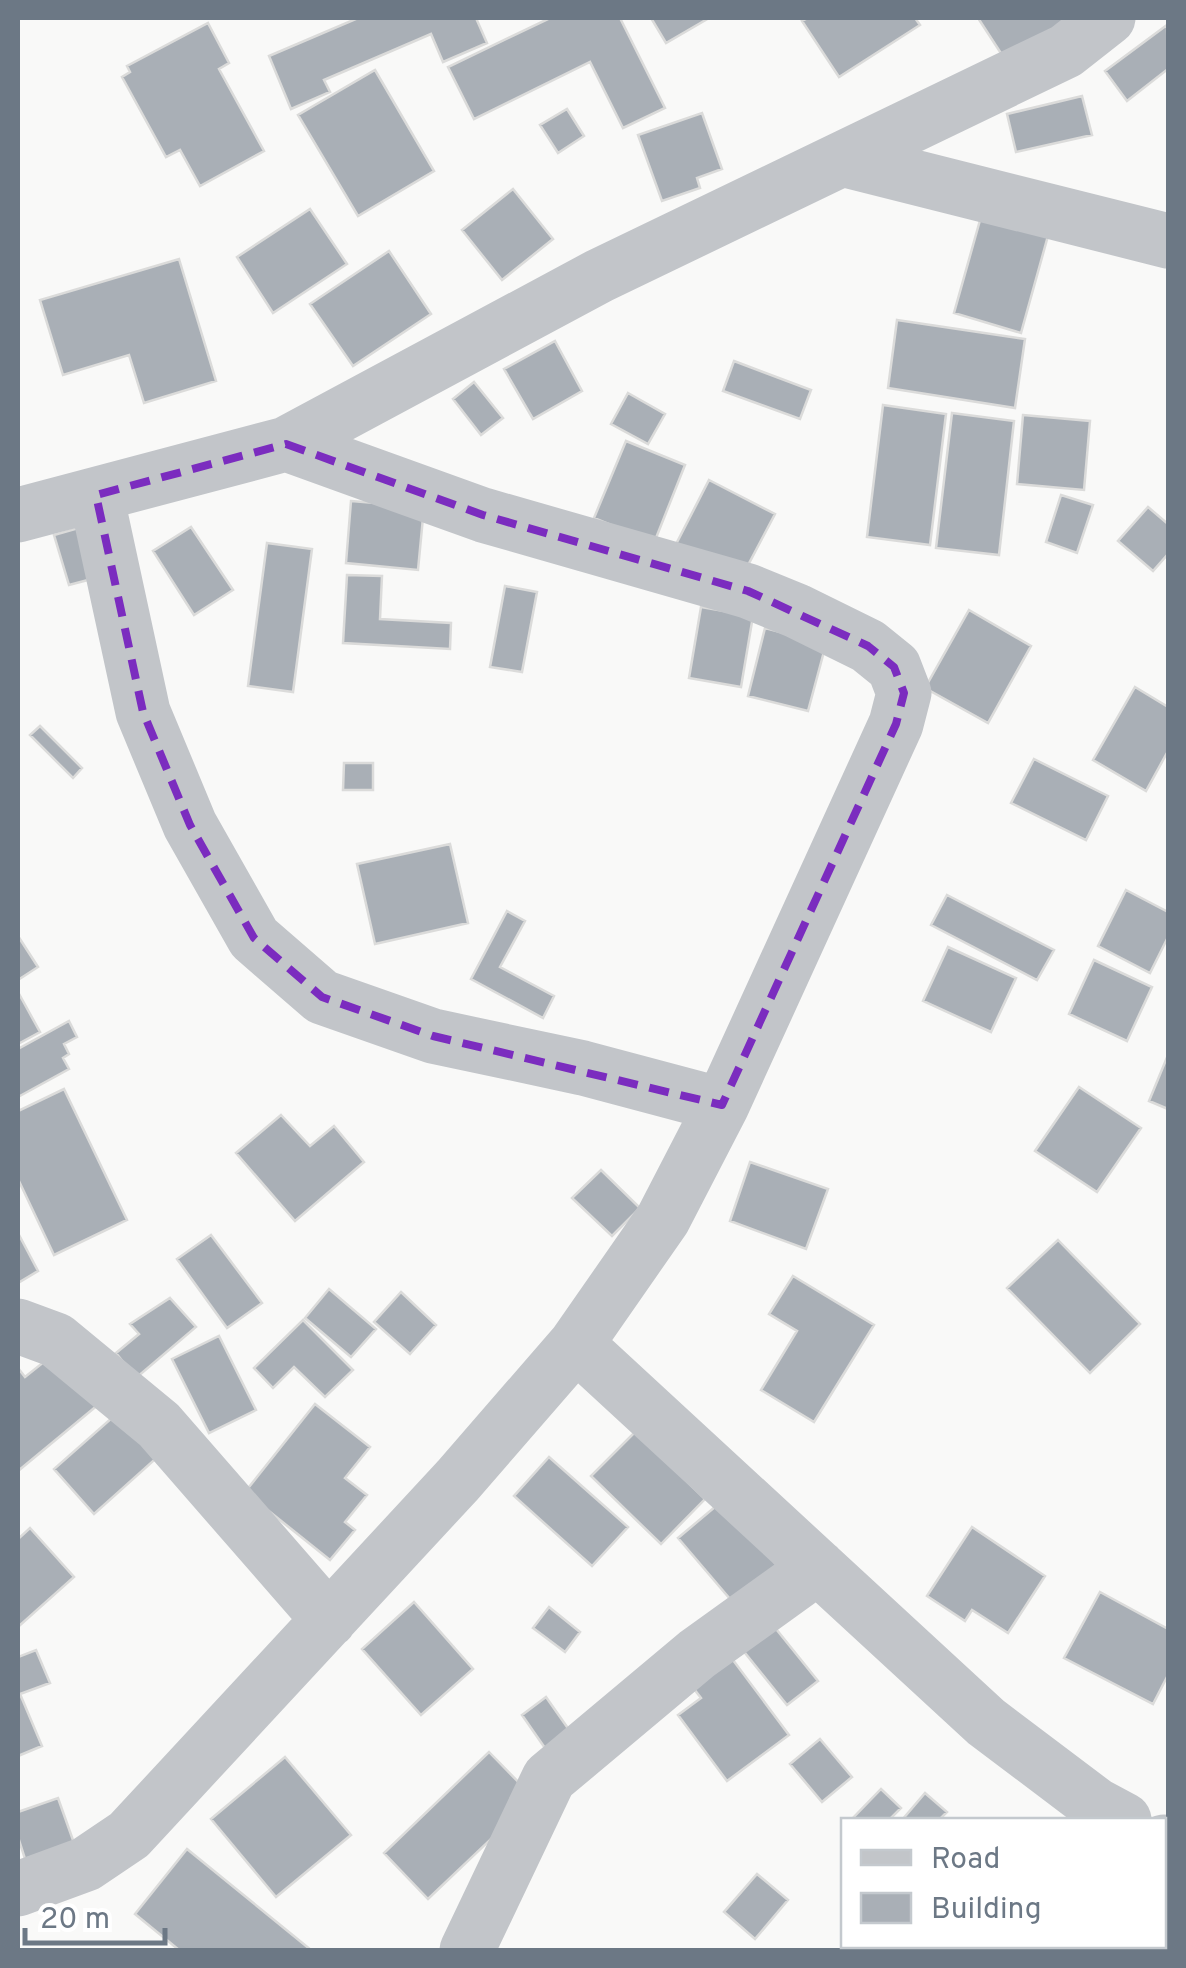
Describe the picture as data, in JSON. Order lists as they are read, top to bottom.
{
  "legend": ["Road", "Building"],
  "scale_bar": "20 m"
}
